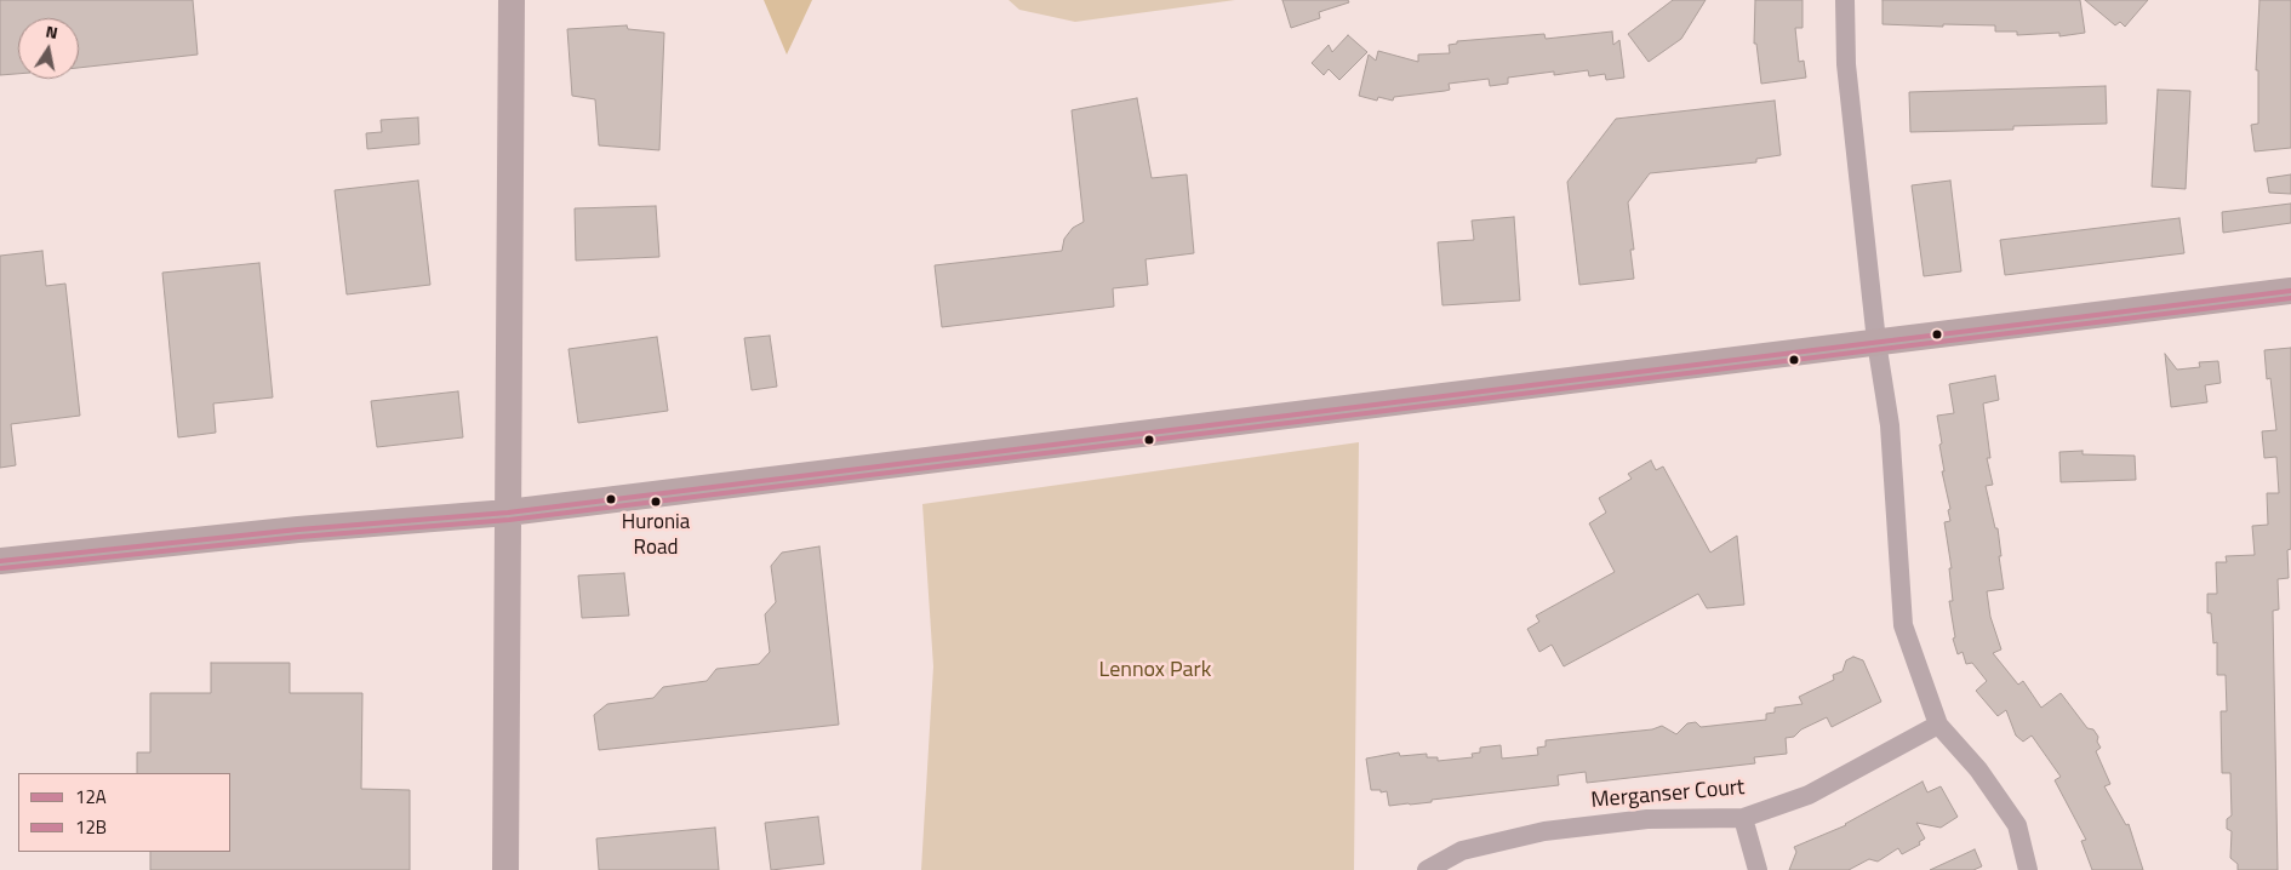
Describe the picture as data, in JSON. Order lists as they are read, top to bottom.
{
  "streets": {
    "street": ["Merganser Court"]
  },
  "parks": ["Lennox Park"],
  "places": ["Huronia Road"],
  "lines": ["transit line 12A", "transit line 12B"],
  "legend": ["12A", "12B"],
  "north": "top"
}
